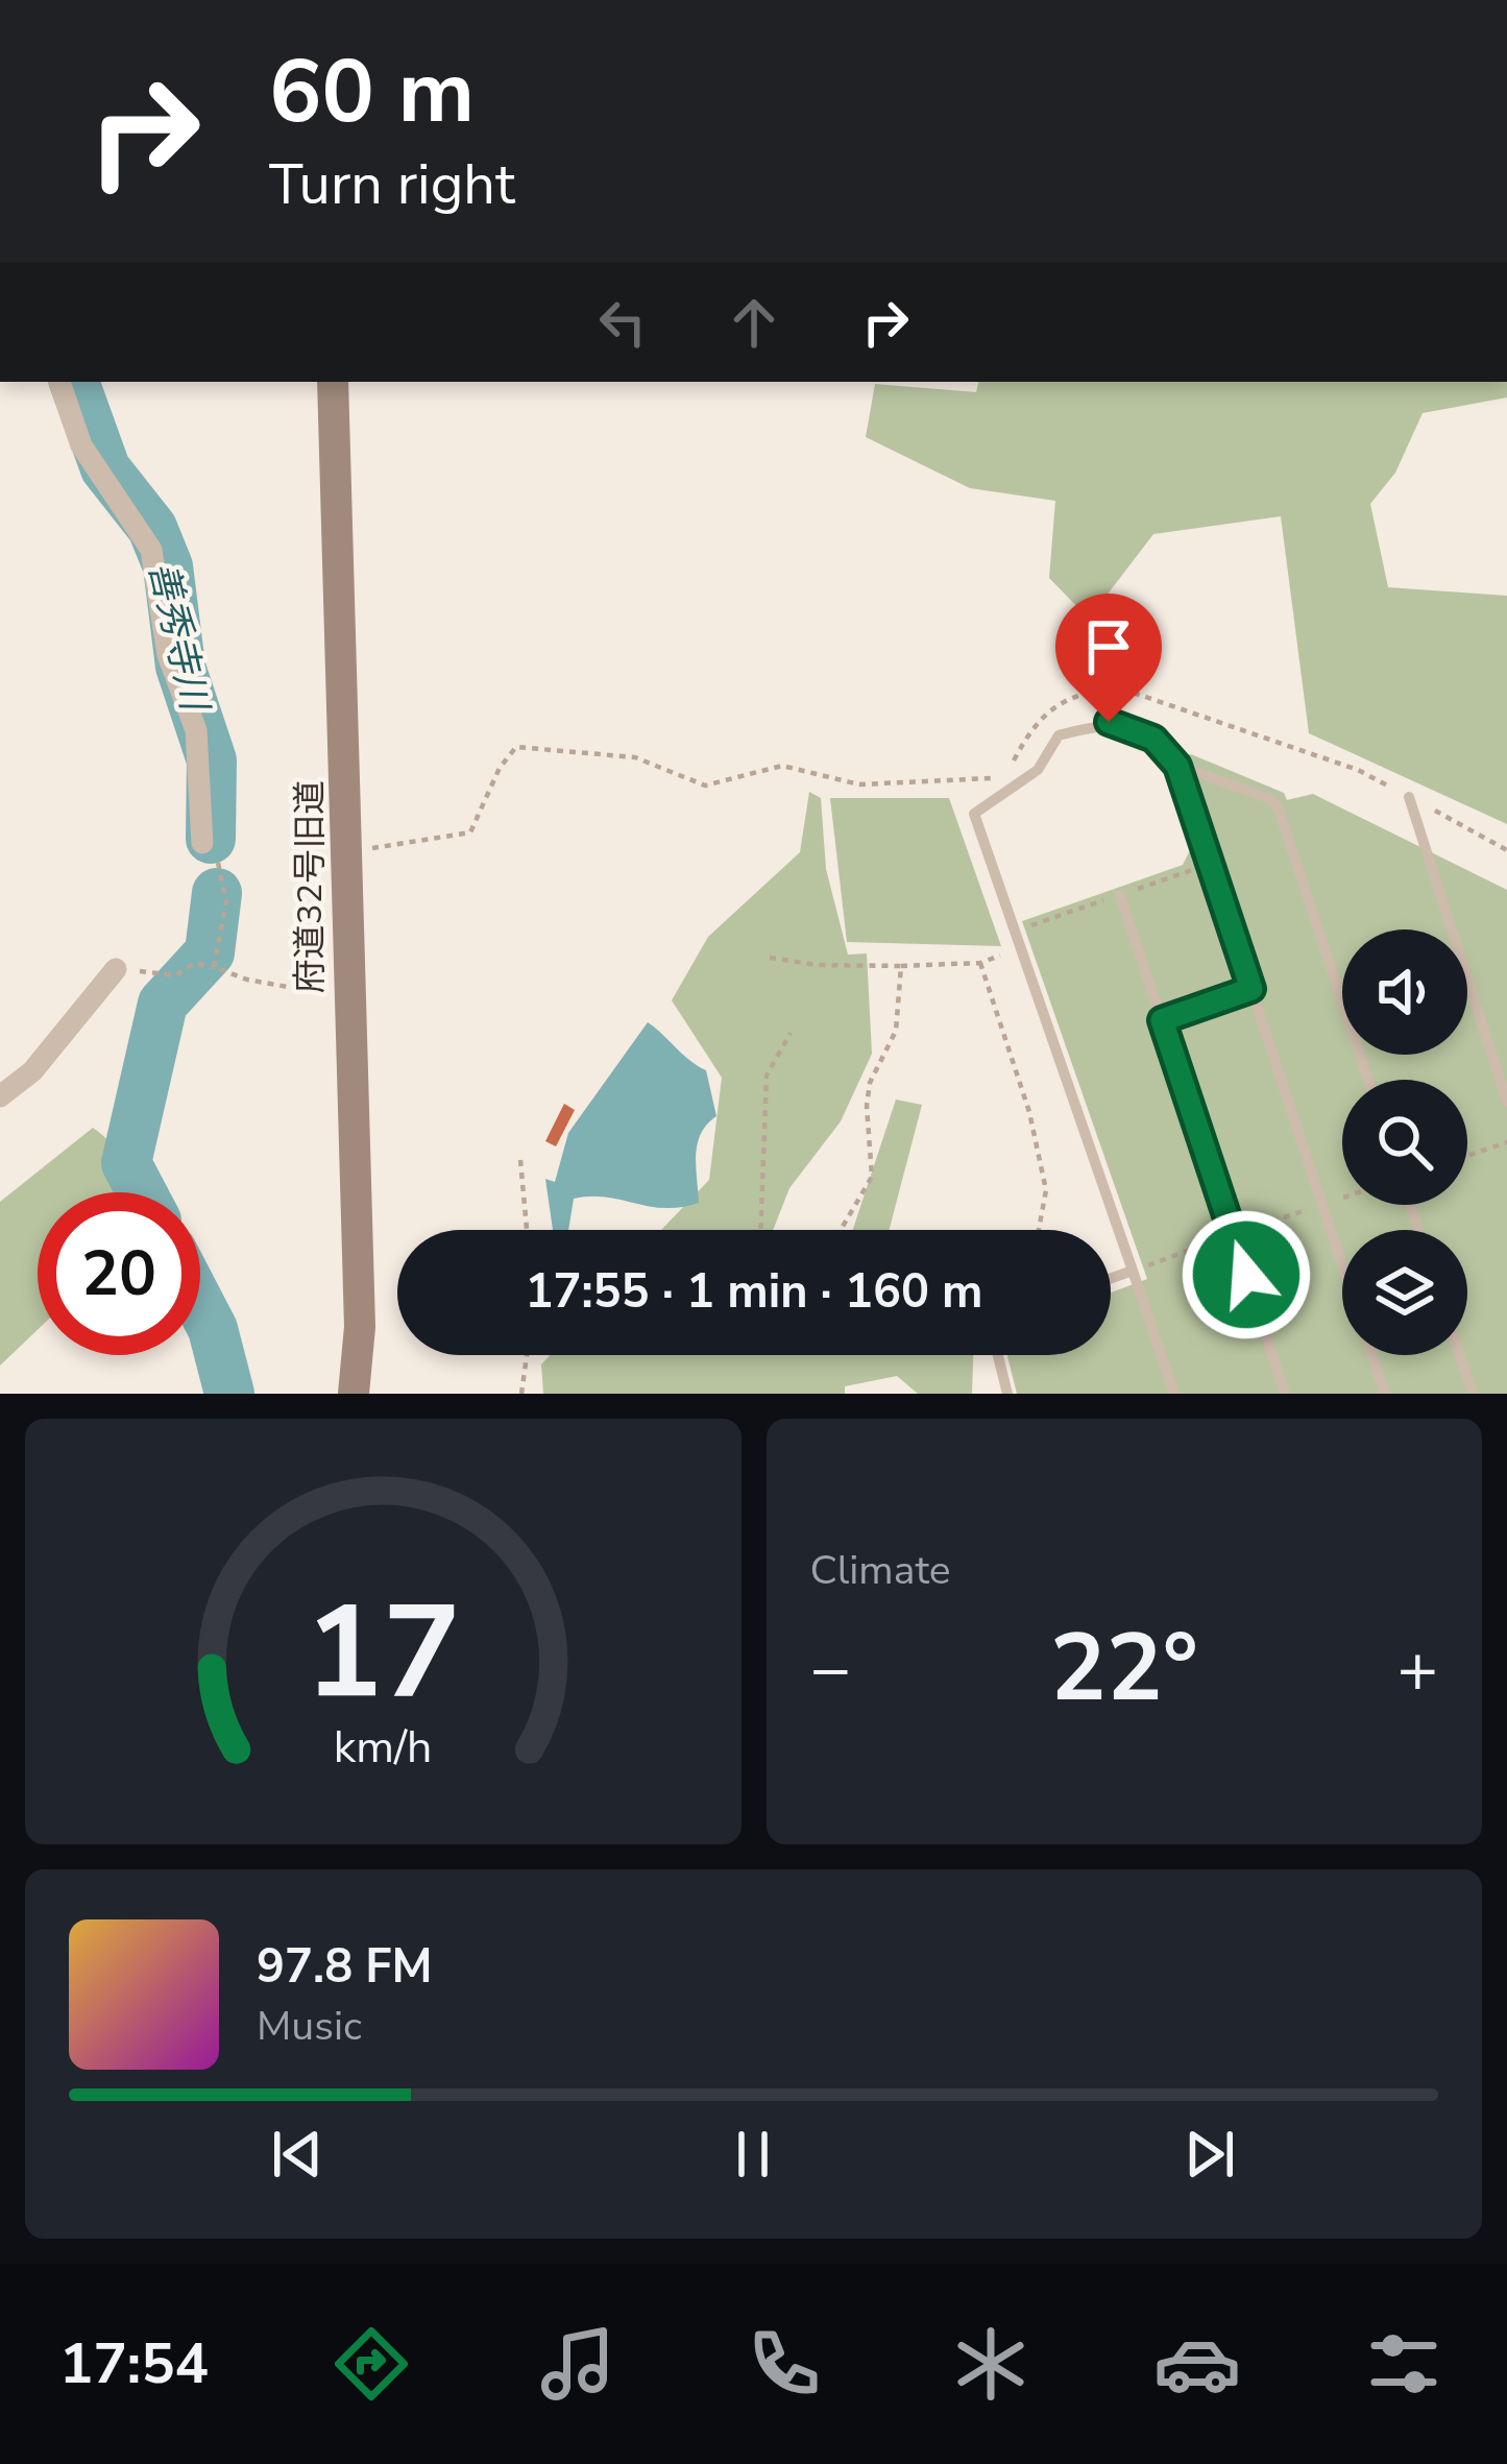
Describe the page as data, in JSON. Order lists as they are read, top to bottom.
{
  "streets": {
    "street": ["府道32号旧道"]
  },
  "water": ["善秀寺川"],
  "page": {
    "turn": ["60 m", "Turn right"],
    "limit": "20",
    "trip": "17:55 · 1 min · 160 m",
    "tile": "Climate",
    "heat": ["−", "22°", "+"],
    "song": ["97.8 FM", "Music"],
    "tabs": "17:54",
    "gauge": ["17", "km/h"]
  }
}
